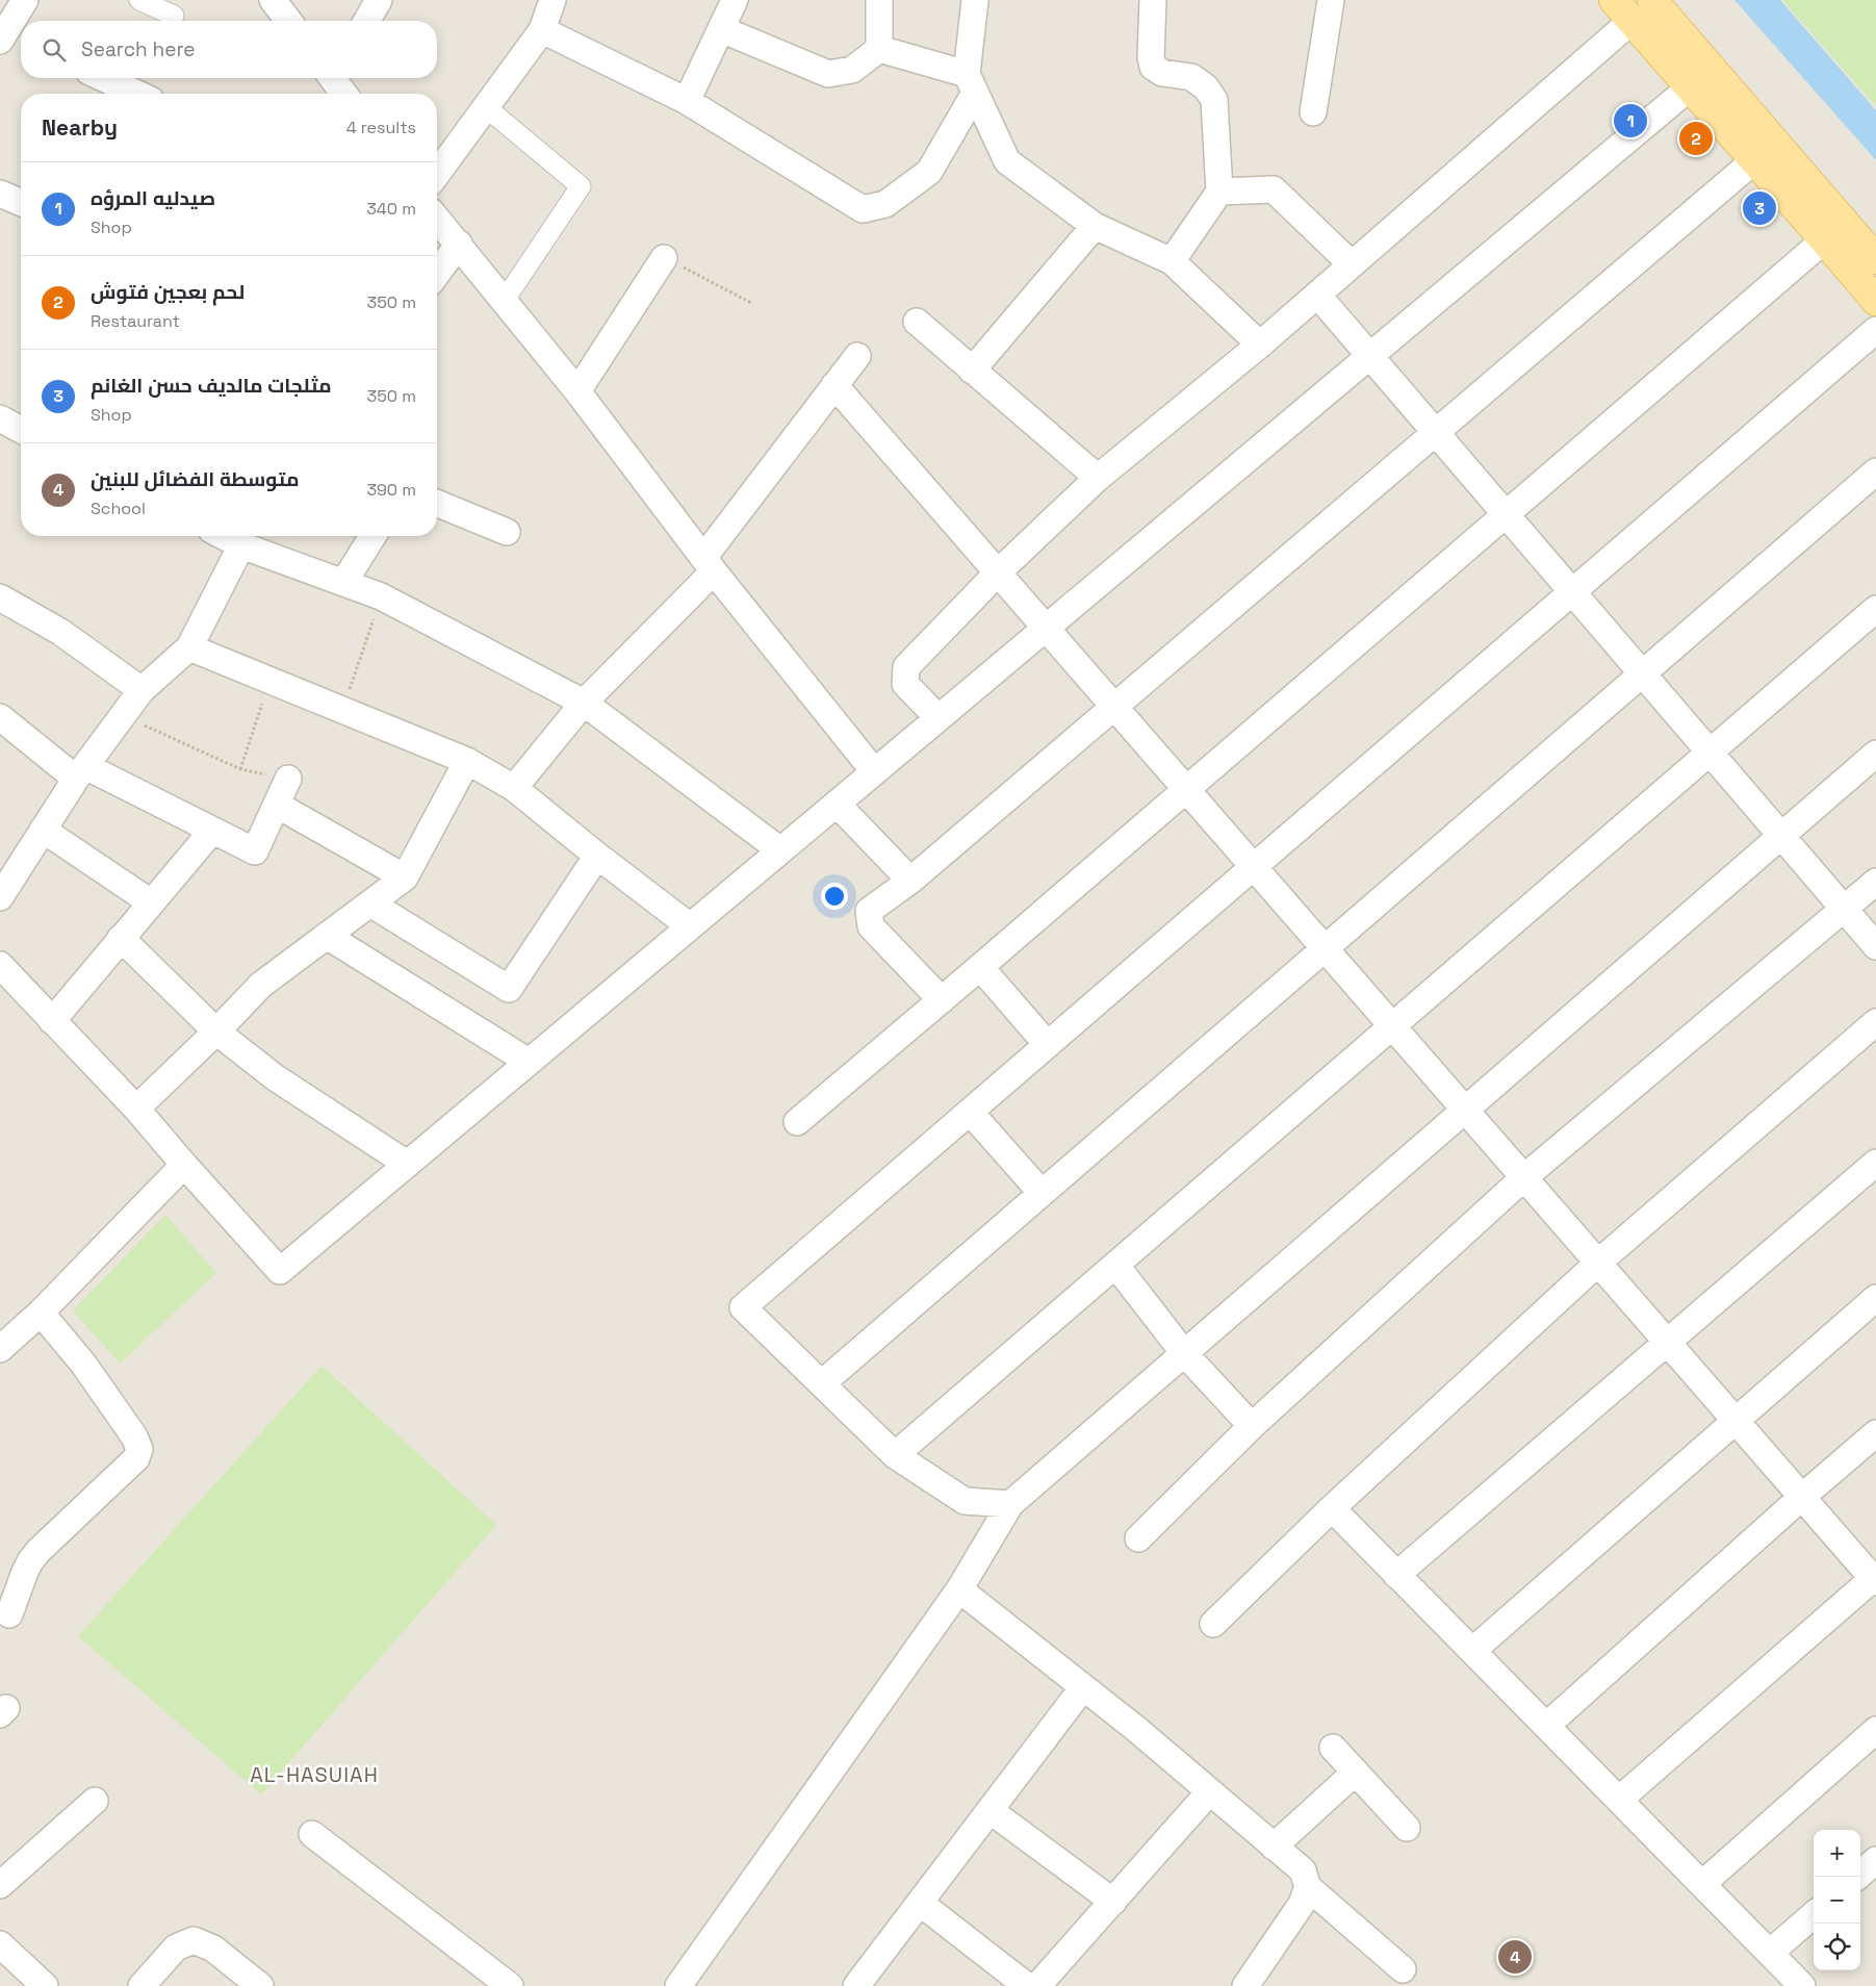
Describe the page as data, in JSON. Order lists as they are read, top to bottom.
{
  "districts": ["AL-HASUIAH"],
  "page": {
    "search": "Search here",
    "heading": ["Nearby", "4 results"],
    "pins": [
      "1",
      "2",
      "3",
      "4"
    ],
    "list": [
      {
        "mark": "1",
        "name": "صيدليه المرؤه",
        "note": "Shop",
        "value": "340 m"
      },
      {
        "mark": "2",
        "name": "لحم بعجين فتوش",
        "note": "Restaurant",
        "value": "350 m"
      },
      {
        "mark": "3",
        "name": "مثلجات مالديف حسن الغانم",
        "note": "Shop",
        "value": "350 m"
      },
      {
        "mark": "4",
        "name": "متوسطة الفضائل للبنين",
        "note": "School",
        "value": "390 m"
      }
    ],
    "map_buttons": ["+", "−"]
  }
}
